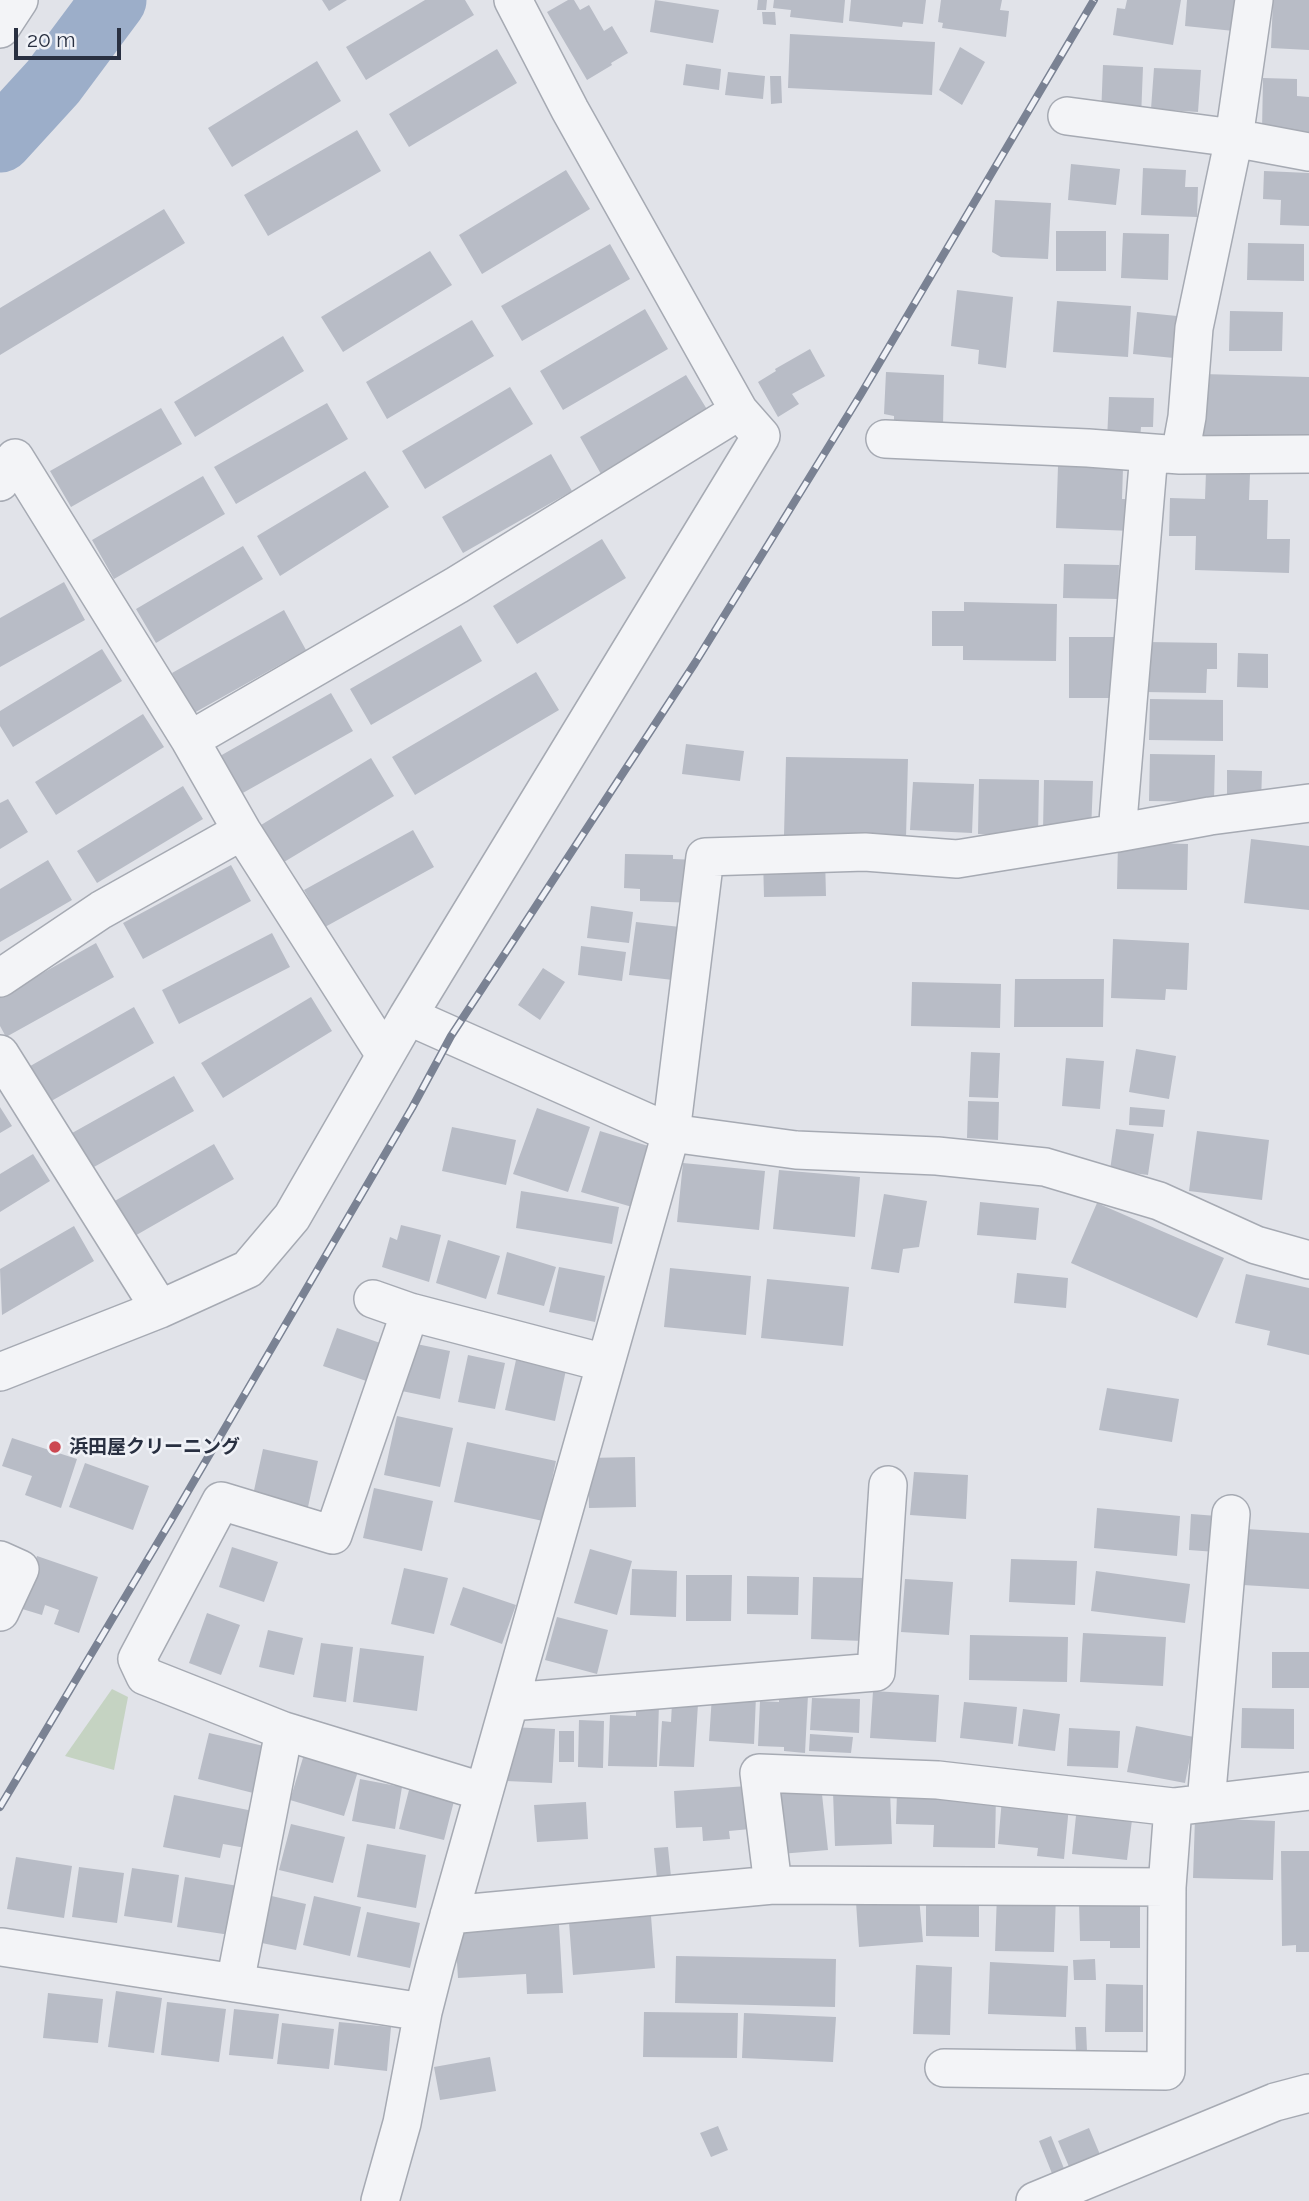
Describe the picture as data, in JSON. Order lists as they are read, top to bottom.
{
  "places": ["浜田屋クリーニング"],
  "scale_bar": "20 m"
}
